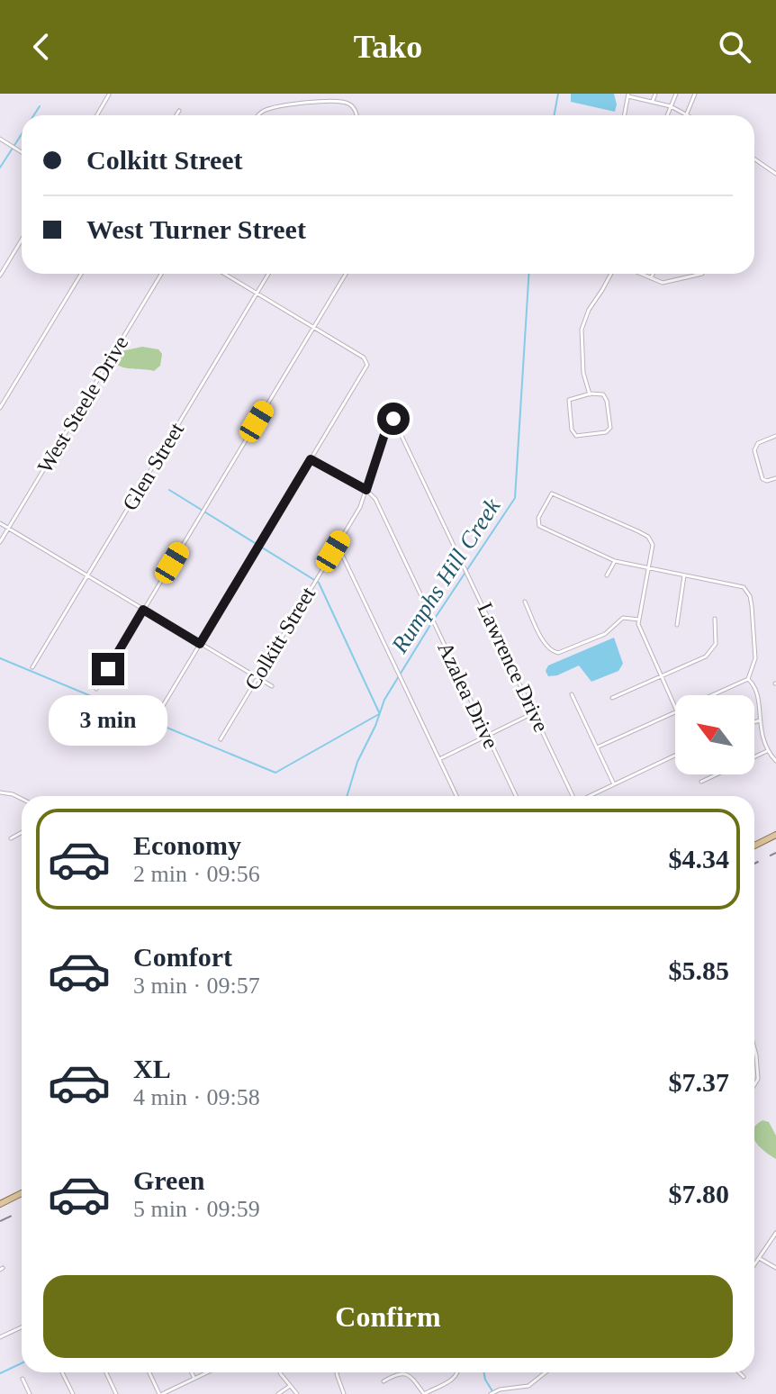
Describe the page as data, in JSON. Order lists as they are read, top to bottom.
{
  "streets": {
    "street": [
      "West Steele Drive",
      "Glen Street",
      "Colkitt Street",
      "Lawrence Drive",
      "Azalea Drive"
    ]
  },
  "crossings": [
    ["Colkitt Street", "Lawrence Drive"],
    ["Colkitt Street", "Azalea Drive"]
  ],
  "water": ["Rumphs Hill Creek"],
  "north": "top left",
  "page": {
    "header": "Tako",
    "banner": ["Colkitt Street", "West Turner Street"],
    "bubble": "3 min",
    "list": [
      {
        "name": "Economy",
        "note": "2 min · 09:56",
        "value": "$4.34"
      },
      {
        "name": "Comfort",
        "note": "3 min · 09:57",
        "value": "$5.85"
      },
      {
        "name": "XL",
        "note": "4 min · 09:58",
        "value": "$7.37"
      },
      {
        "name": "Green",
        "note": "5 min · 09:59",
        "value": "$7.80"
      }
    ],
    "buttons": "Confirm"
  }
}
